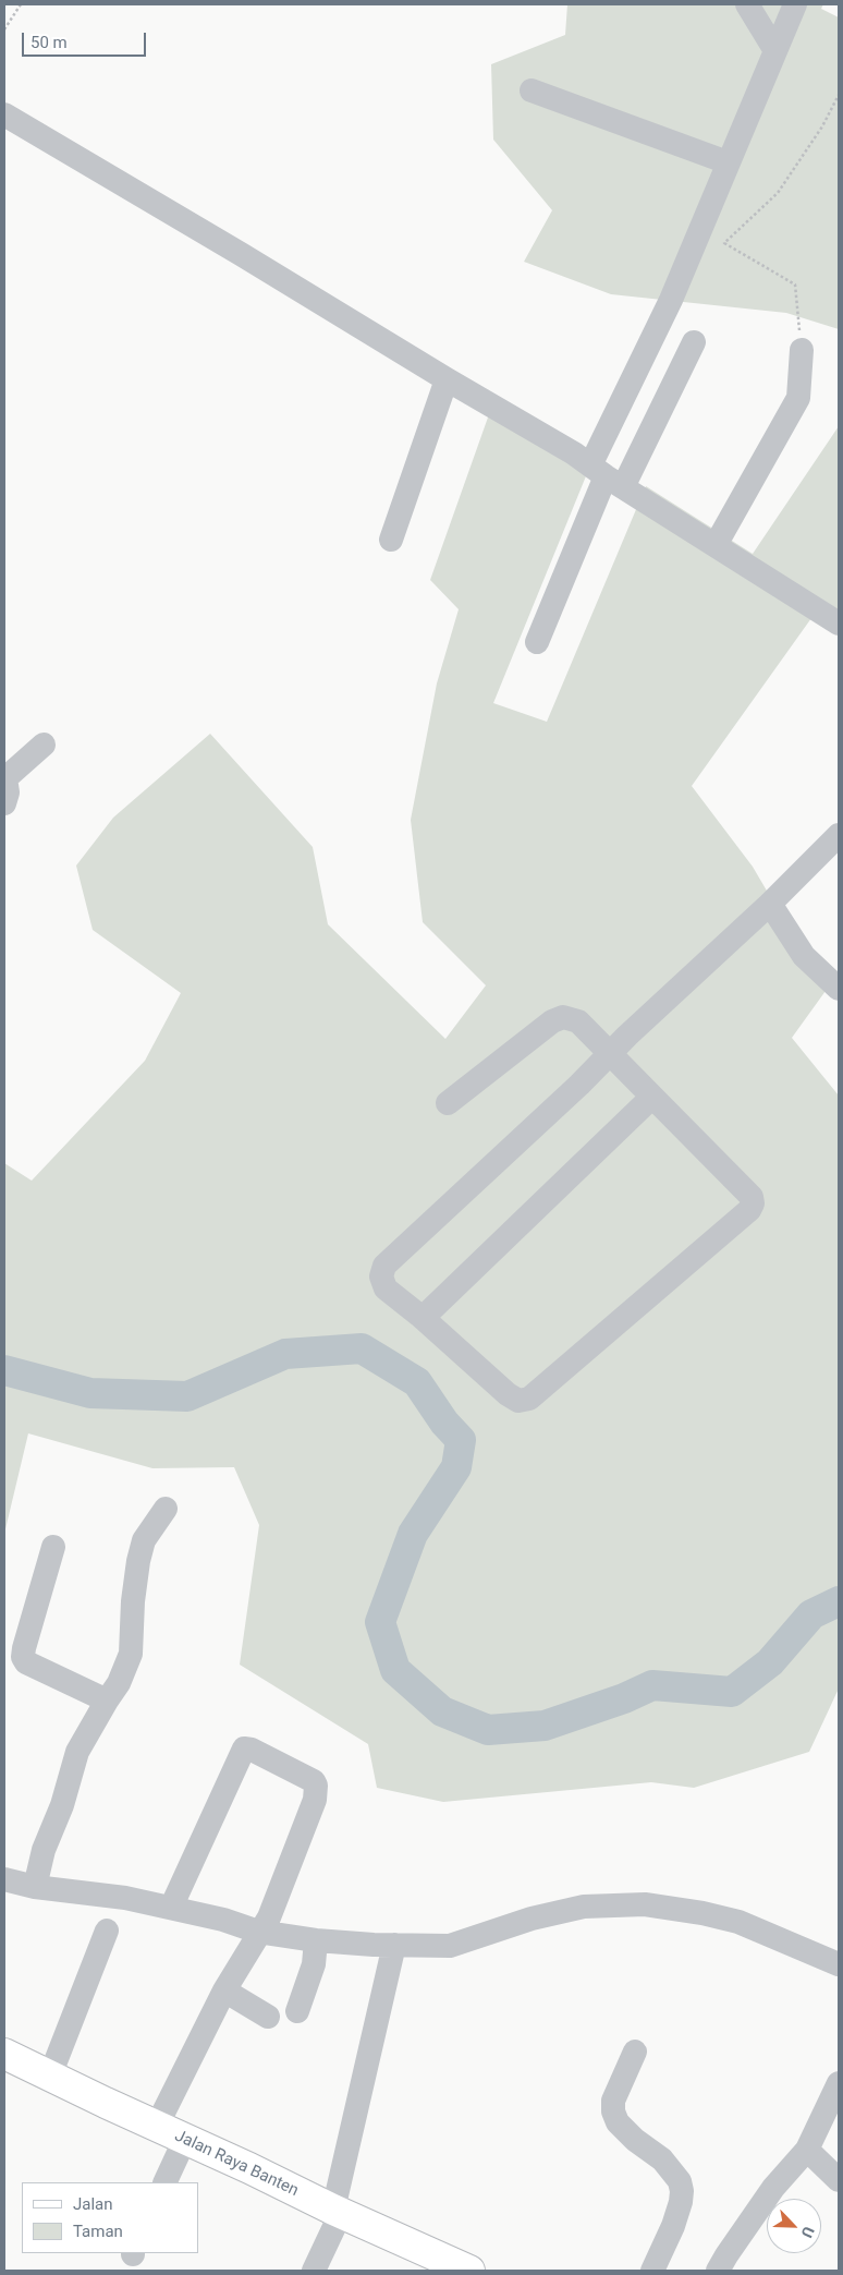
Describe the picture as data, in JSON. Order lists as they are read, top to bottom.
{
  "streets": {
    "main road": ["Jalan Raya Banten"]
  },
  "legend": ["Jalan", "Taman"],
  "scale_bar": "50 m",
  "north": "bottom right"
}
